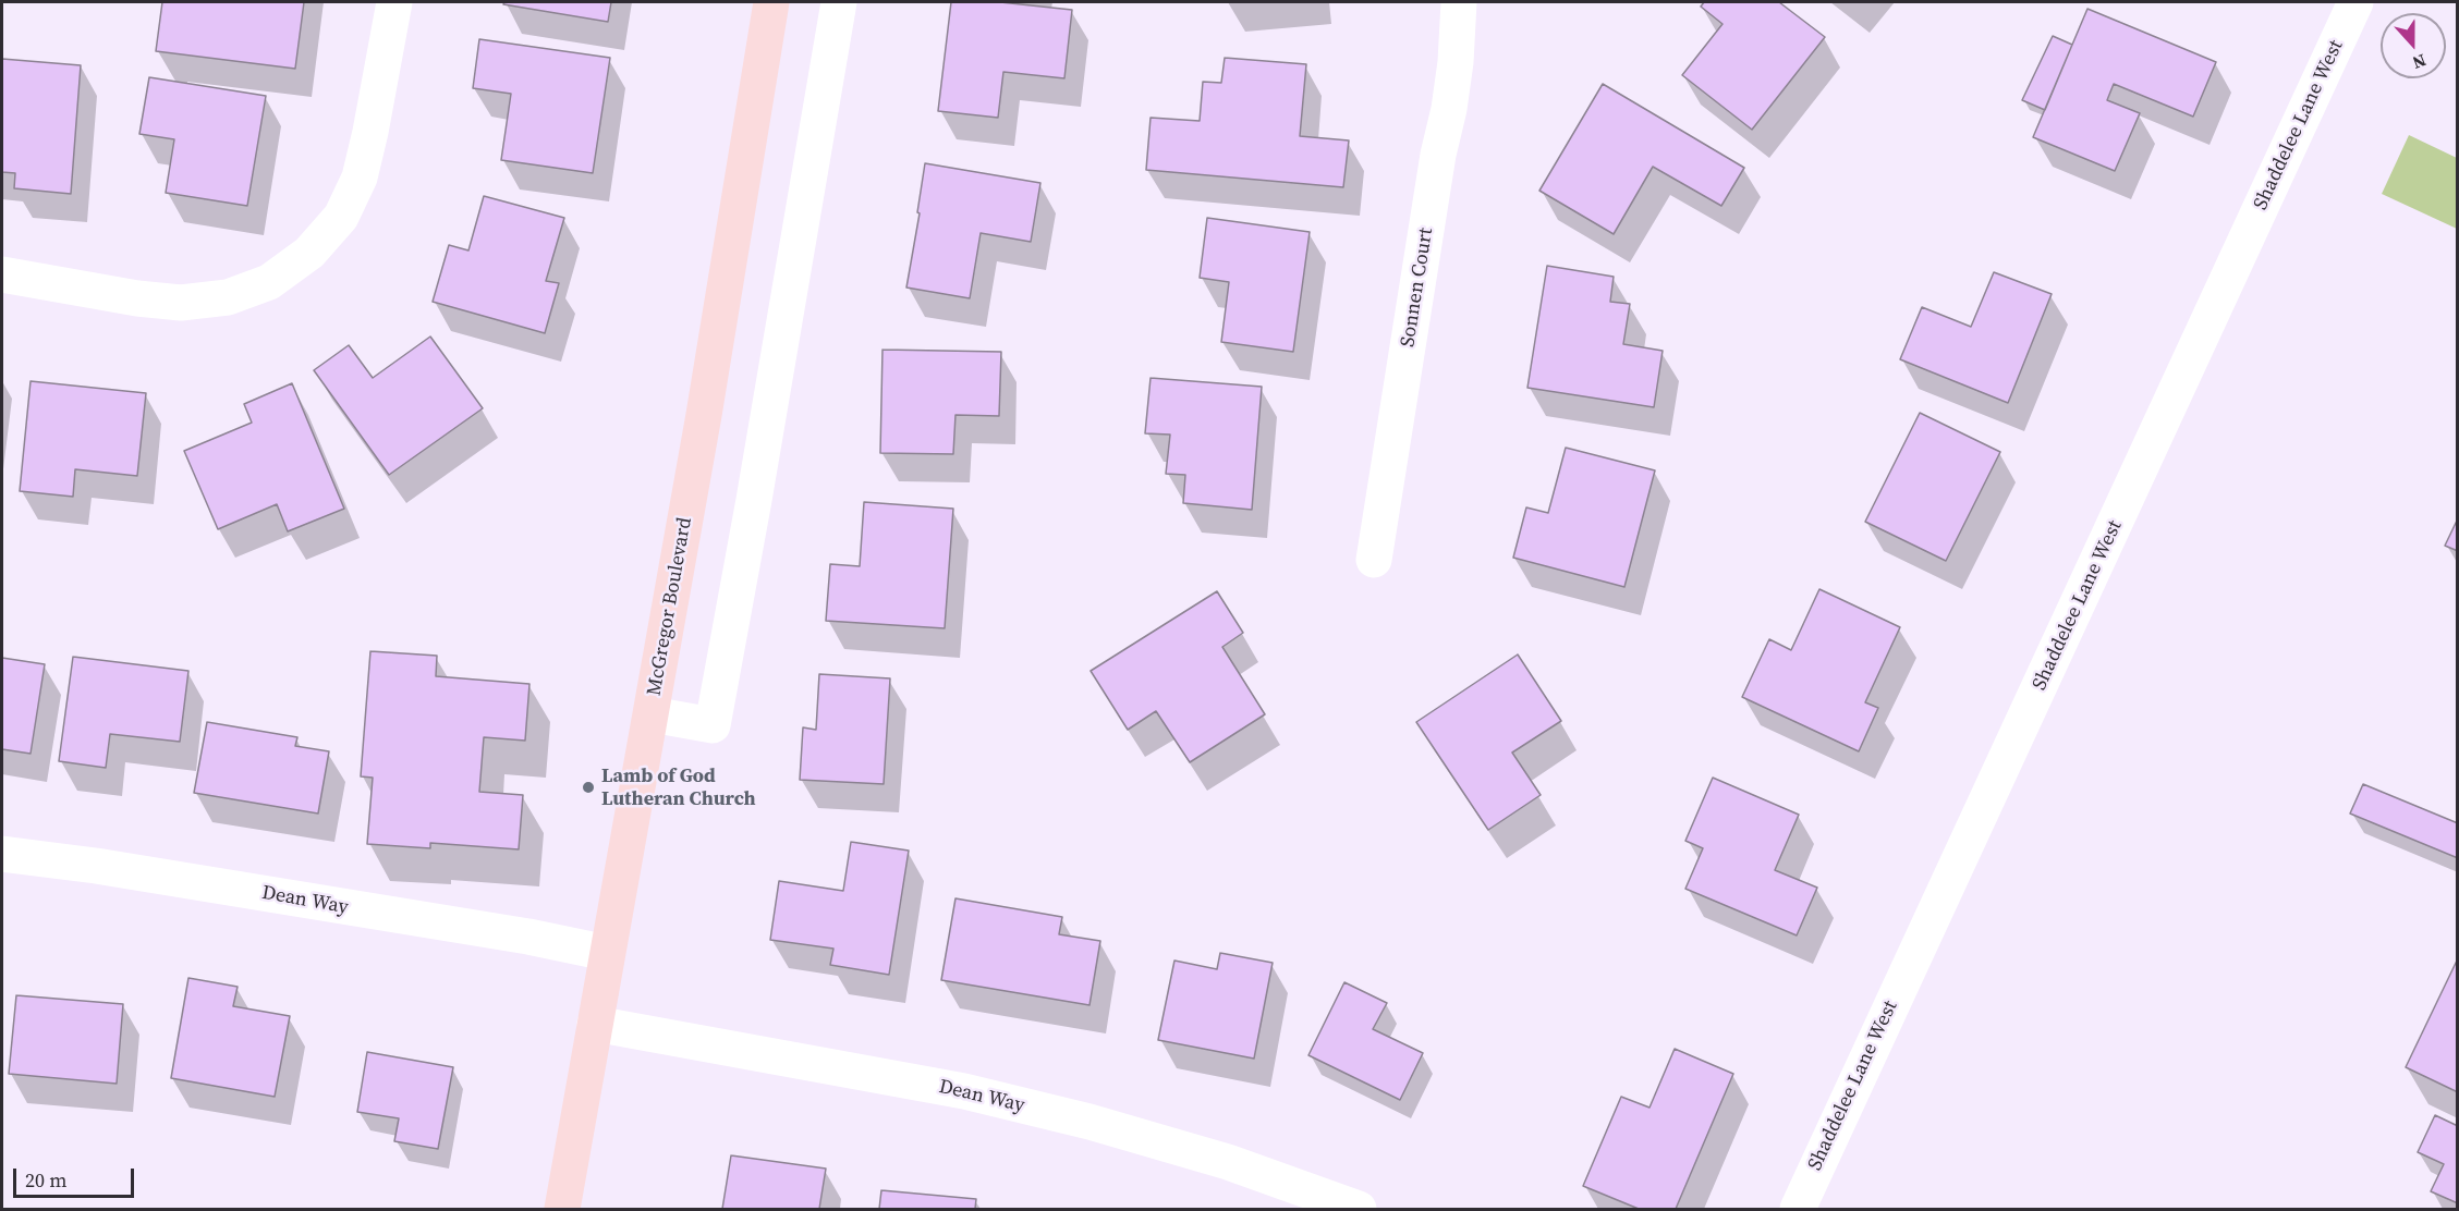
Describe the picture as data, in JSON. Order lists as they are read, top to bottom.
{
  "streets": {
    "main road": ["McGregor Boulevard"],
    "street": ["Shaddelee Lane West", "Sonnen Court", "Dean Way"]
  },
  "crossings": [
    ["McGregor Boulevard", "Dean Way"]
  ],
  "places": ["Lamb of God Lutheran Church"],
  "scale_bar": "20 m",
  "north": "bottom"
}
